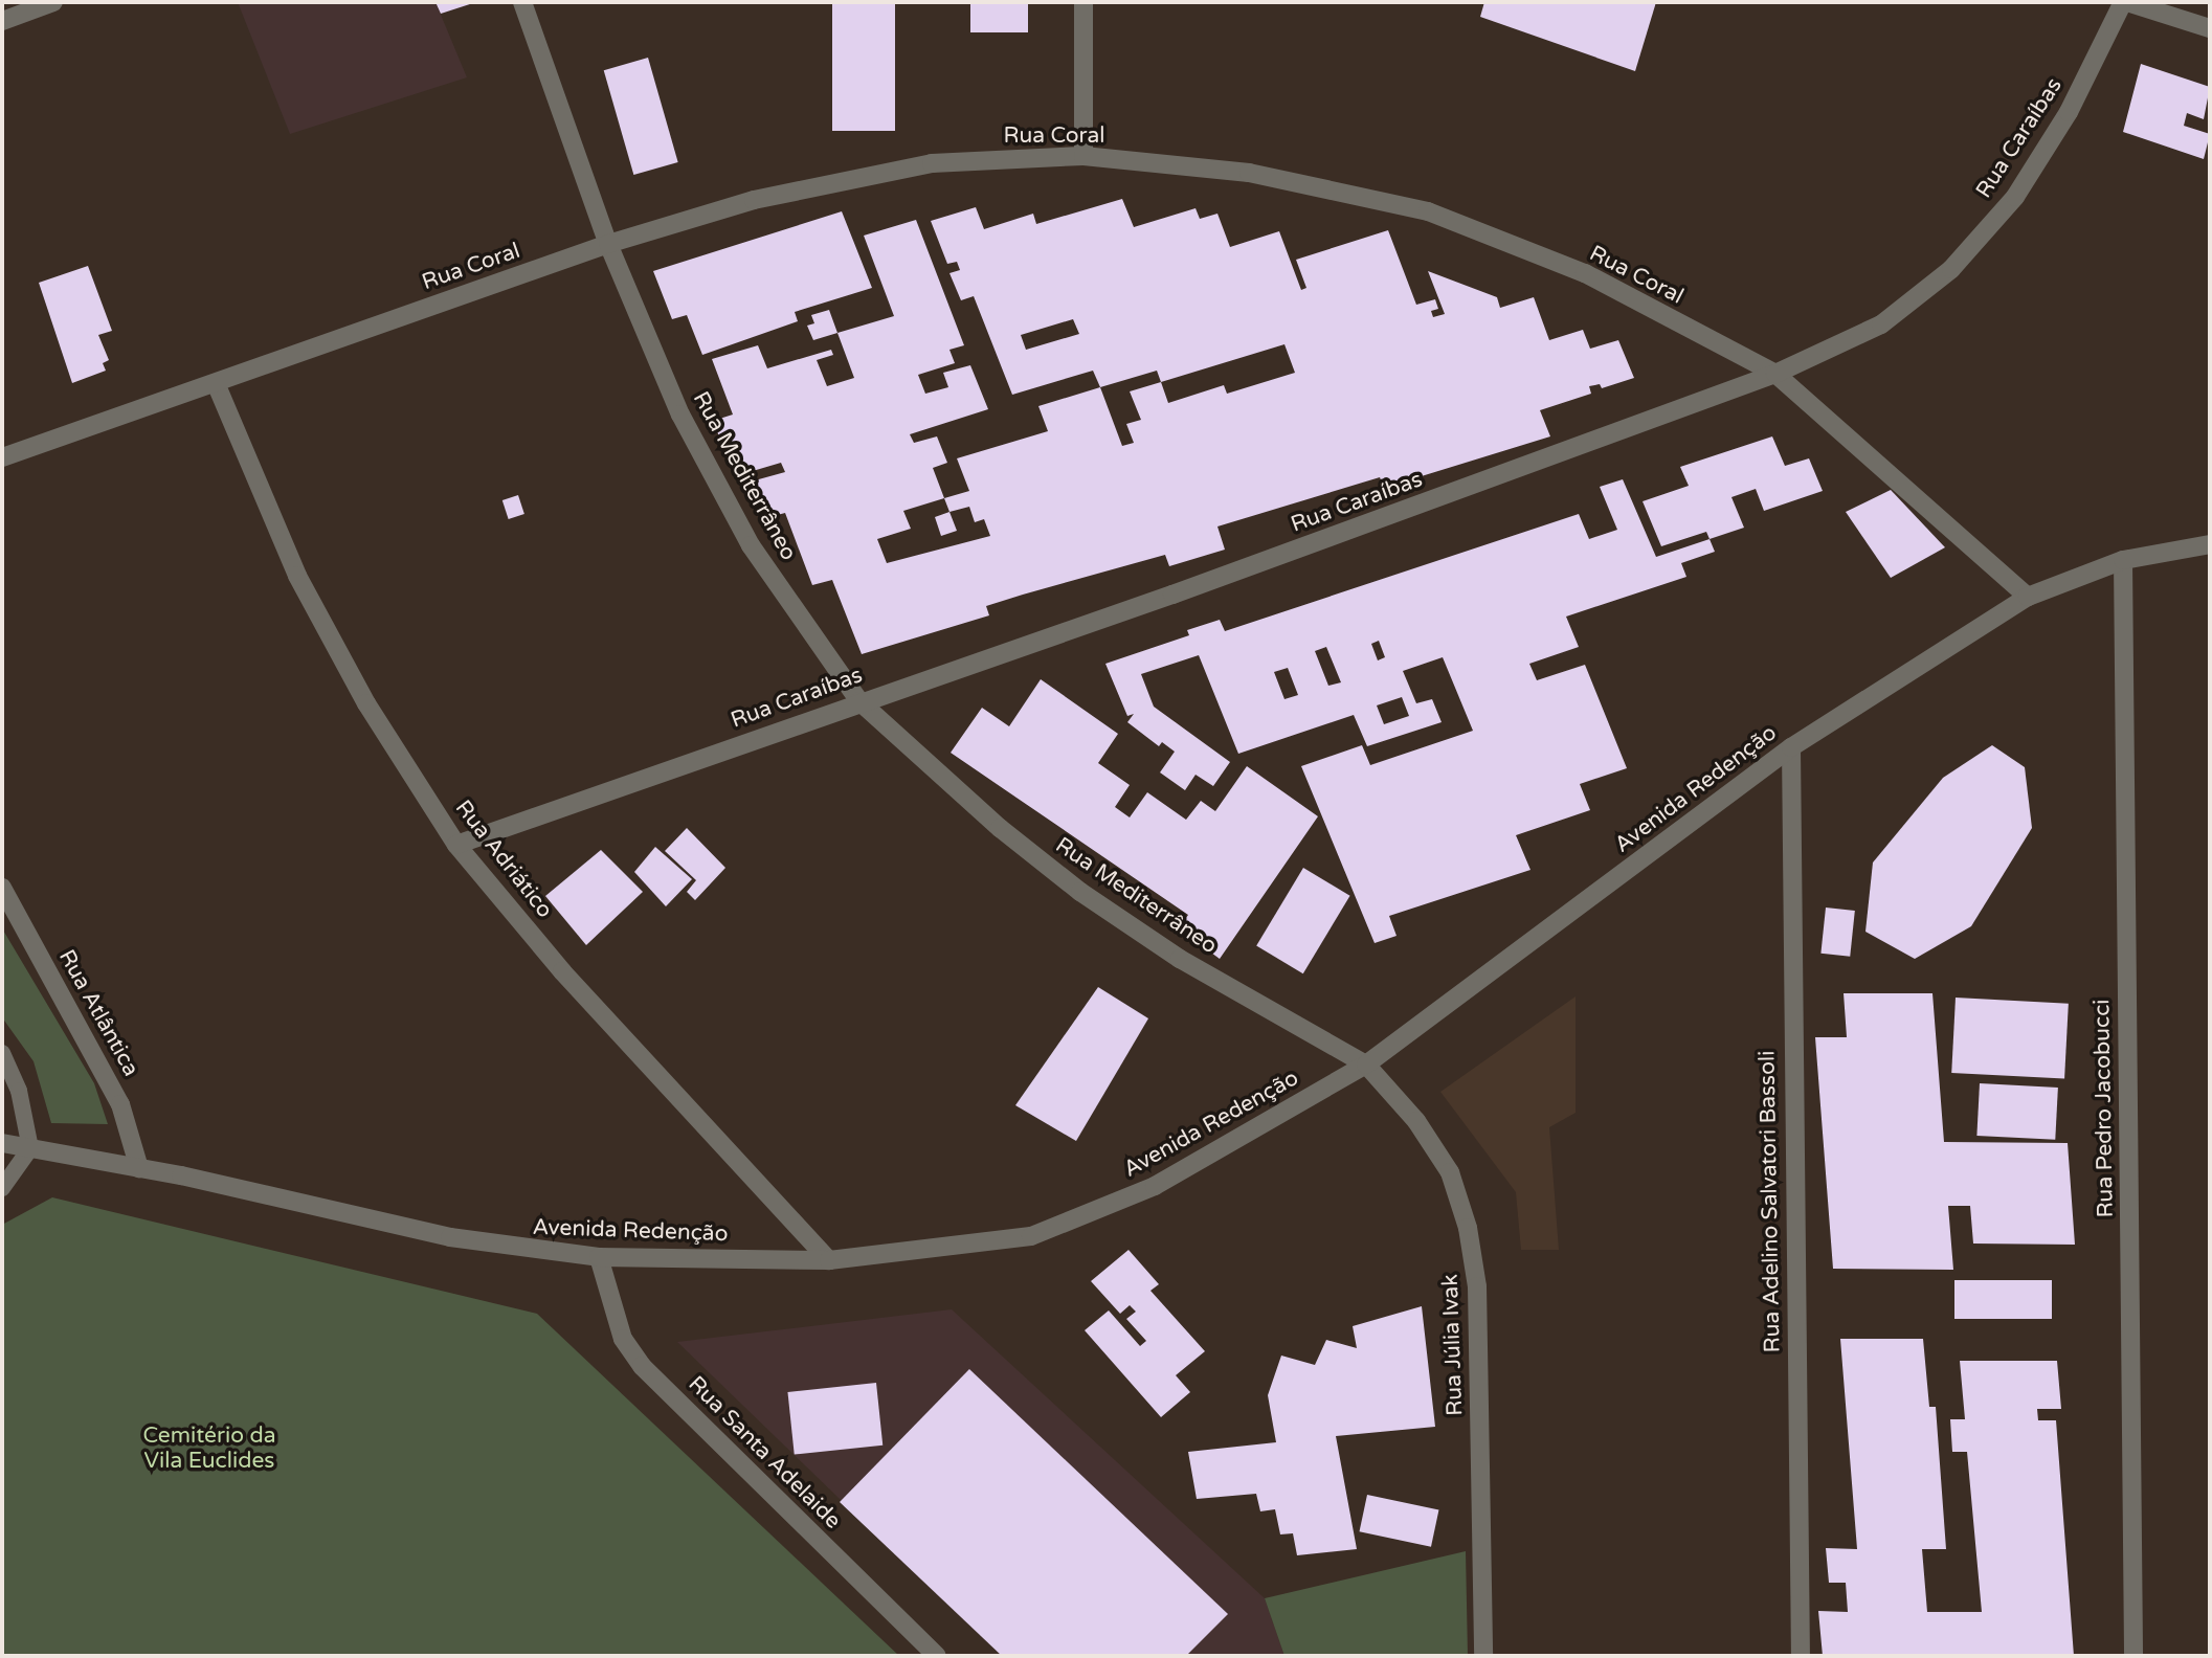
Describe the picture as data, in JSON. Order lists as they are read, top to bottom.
{
  "streets": {
    "street": [
      "Rua Coral",
      "Rua Caraíbas",
      "Rua Mediterrâneo",
      "Avenida Redenção",
      "Rua Adriático",
      "Rua Atlântica",
      "Rua Pedro Jacobucci",
      "Rua Adelino Salvatori Bassoli",
      "Rua Júlia Ivak",
      "Rua Santa Adelaide"
    ]
  },
  "crossings": [
    ["Rua Coral", "Rua Caraíbas"],
    ["Rua Coral", "Rua Mediterrâneo"],
    ["Rua Coral", "Avenida Redenção"],
    ["Rua Coral", "Rua Adriático"],
    ["Rua Caraíbas", "Rua Mediterrâneo"],
    ["Rua Caraíbas", "Rua Adriático"],
    ["Rua Mediterrâneo", "Avenida Redenção"],
    ["Rua Mediterrâneo", "Rua Júlia Ivak"],
    ["Avenida Redenção", "Rua Adriático"],
    ["Avenida Redenção", "Rua Atlântica"],
    ["Avenida Redenção", "Rua Pedro Jacobucci"],
    ["Avenida Redenção", "Rua Adelino Salvatori Bassoli"],
    ["Avenida Redenção", "Rua Júlia Ivak"],
    ["Avenida Redenção", "Rua Santa Adelaide"]
  ],
  "parks": ["Cemitério da Vila Euclides"]
}
